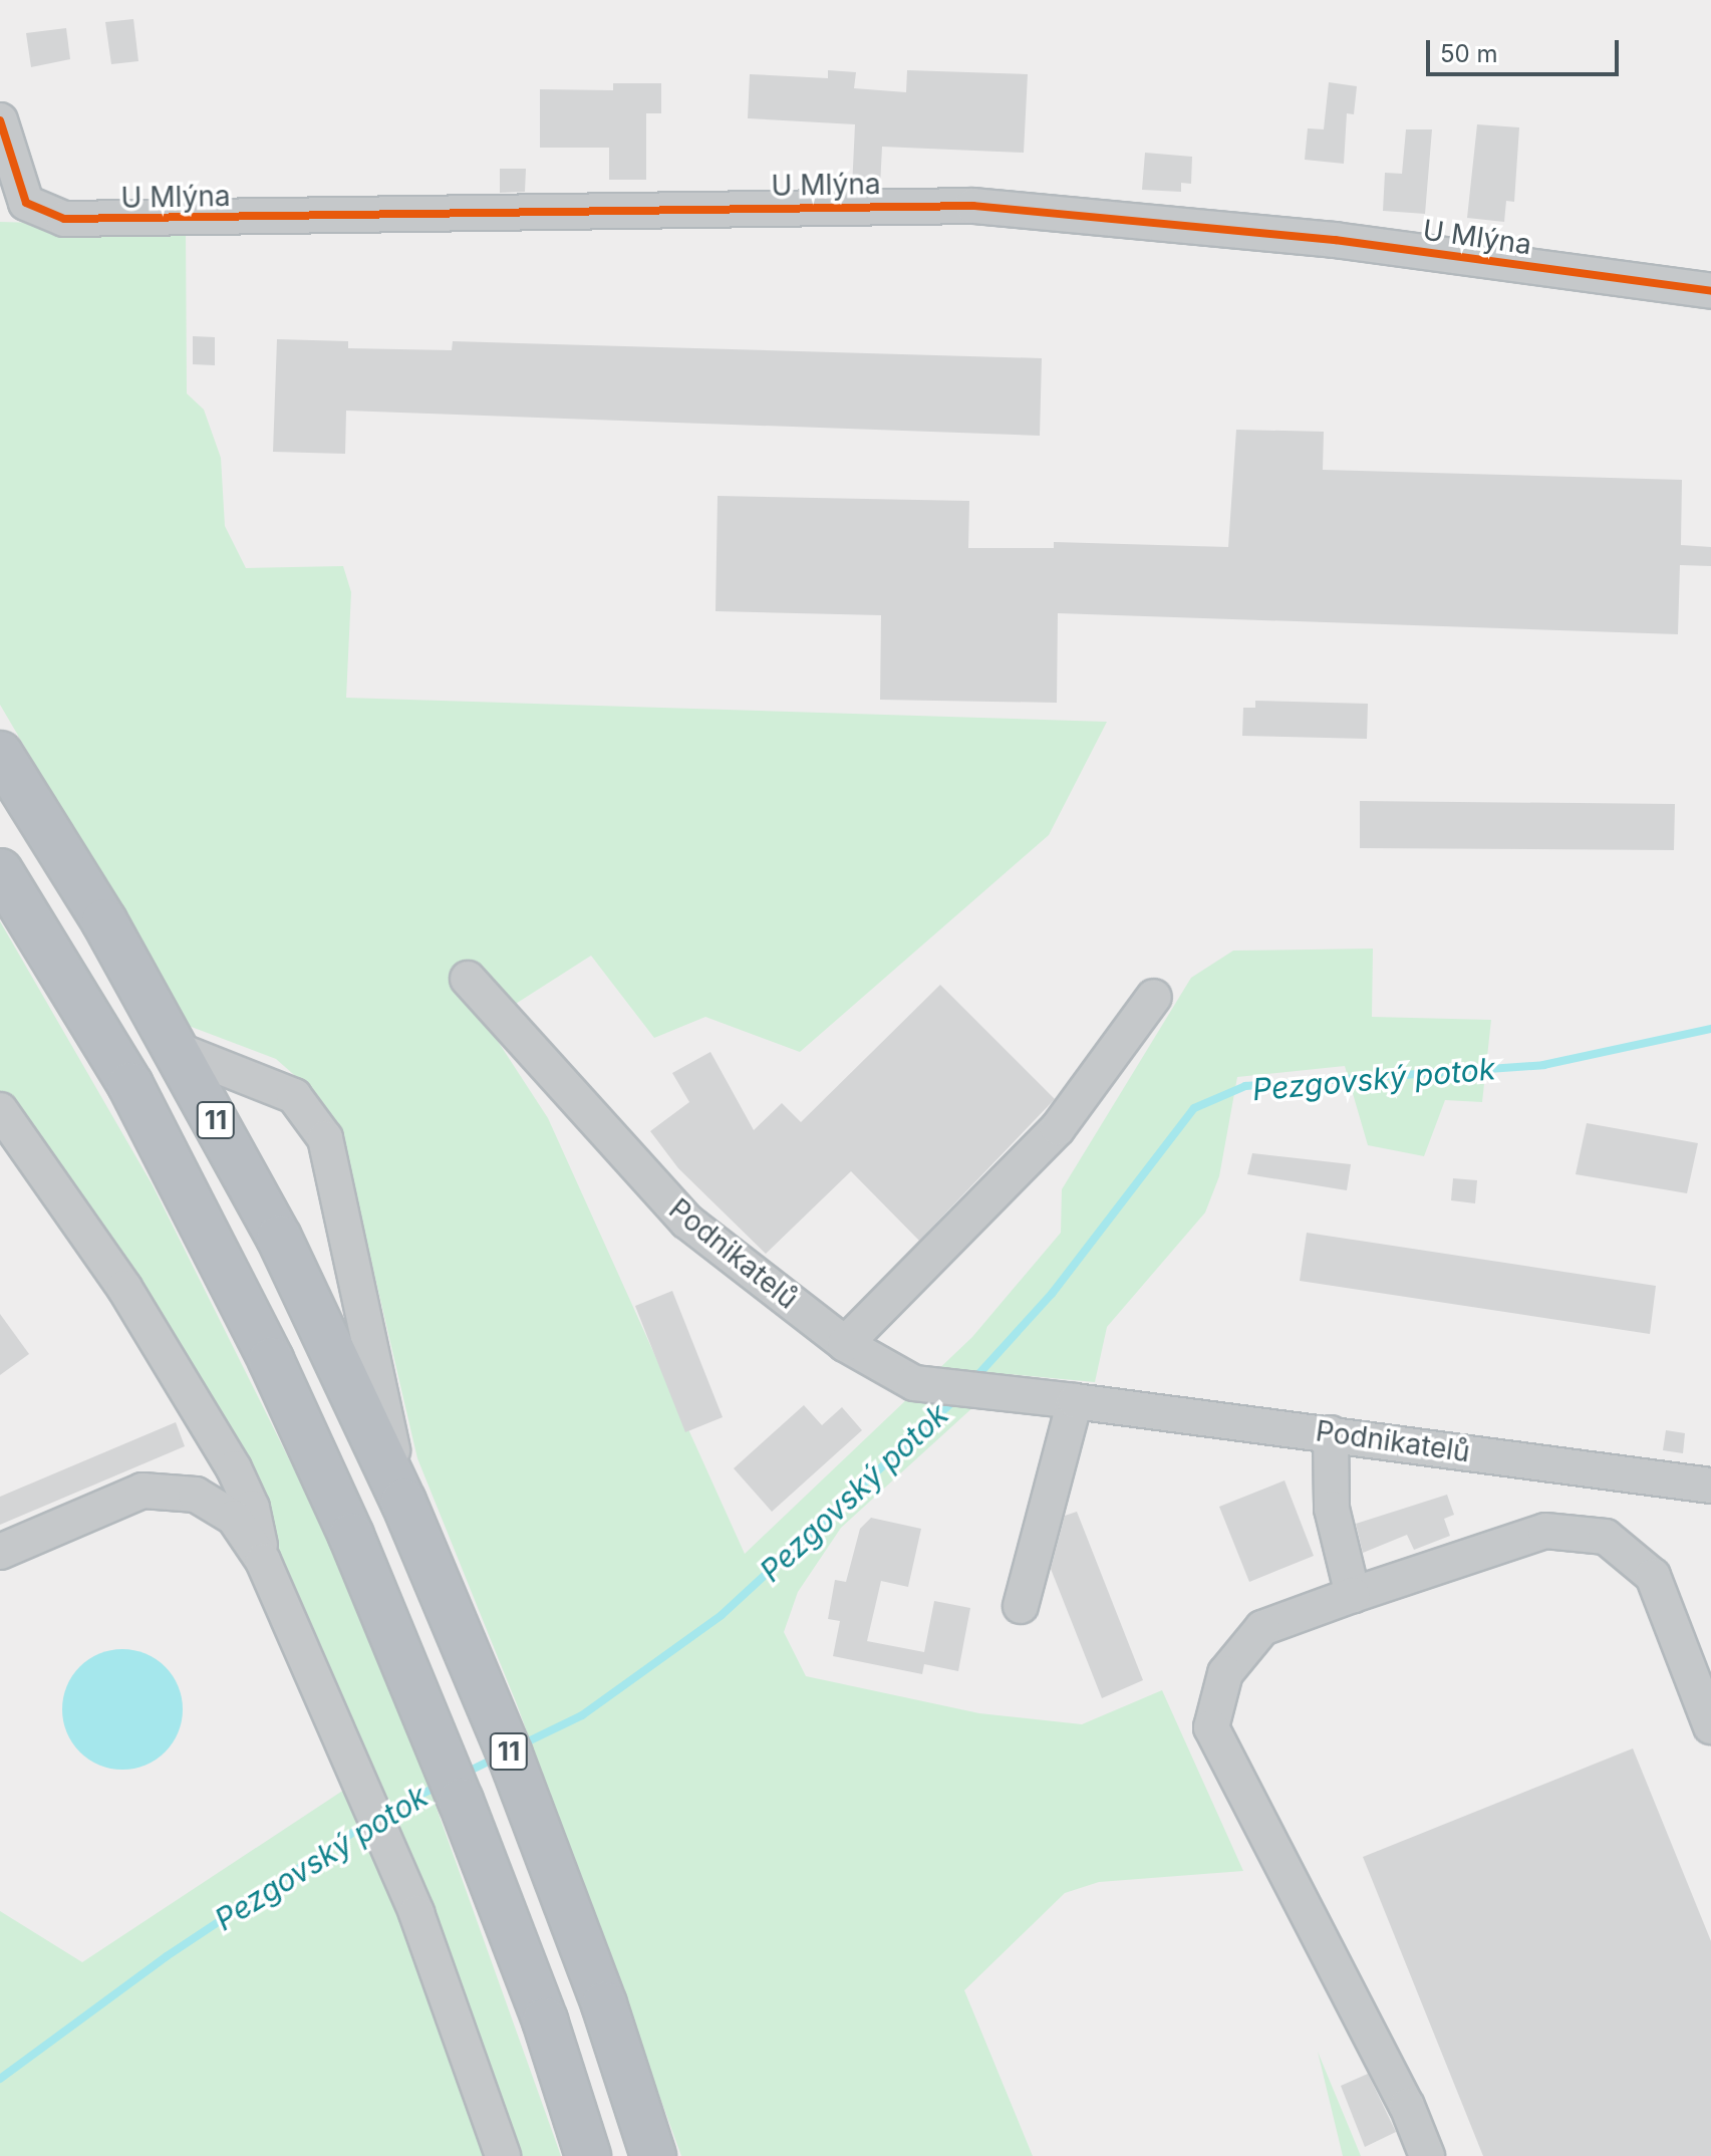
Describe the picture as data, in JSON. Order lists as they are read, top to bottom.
{
  "streets": {
    "highway": ["11"],
    "street": ["U Mlýna", "Podnikatelů"]
  },
  "water": ["Pezgovský potok"],
  "scale_bar": "50 m"
}
